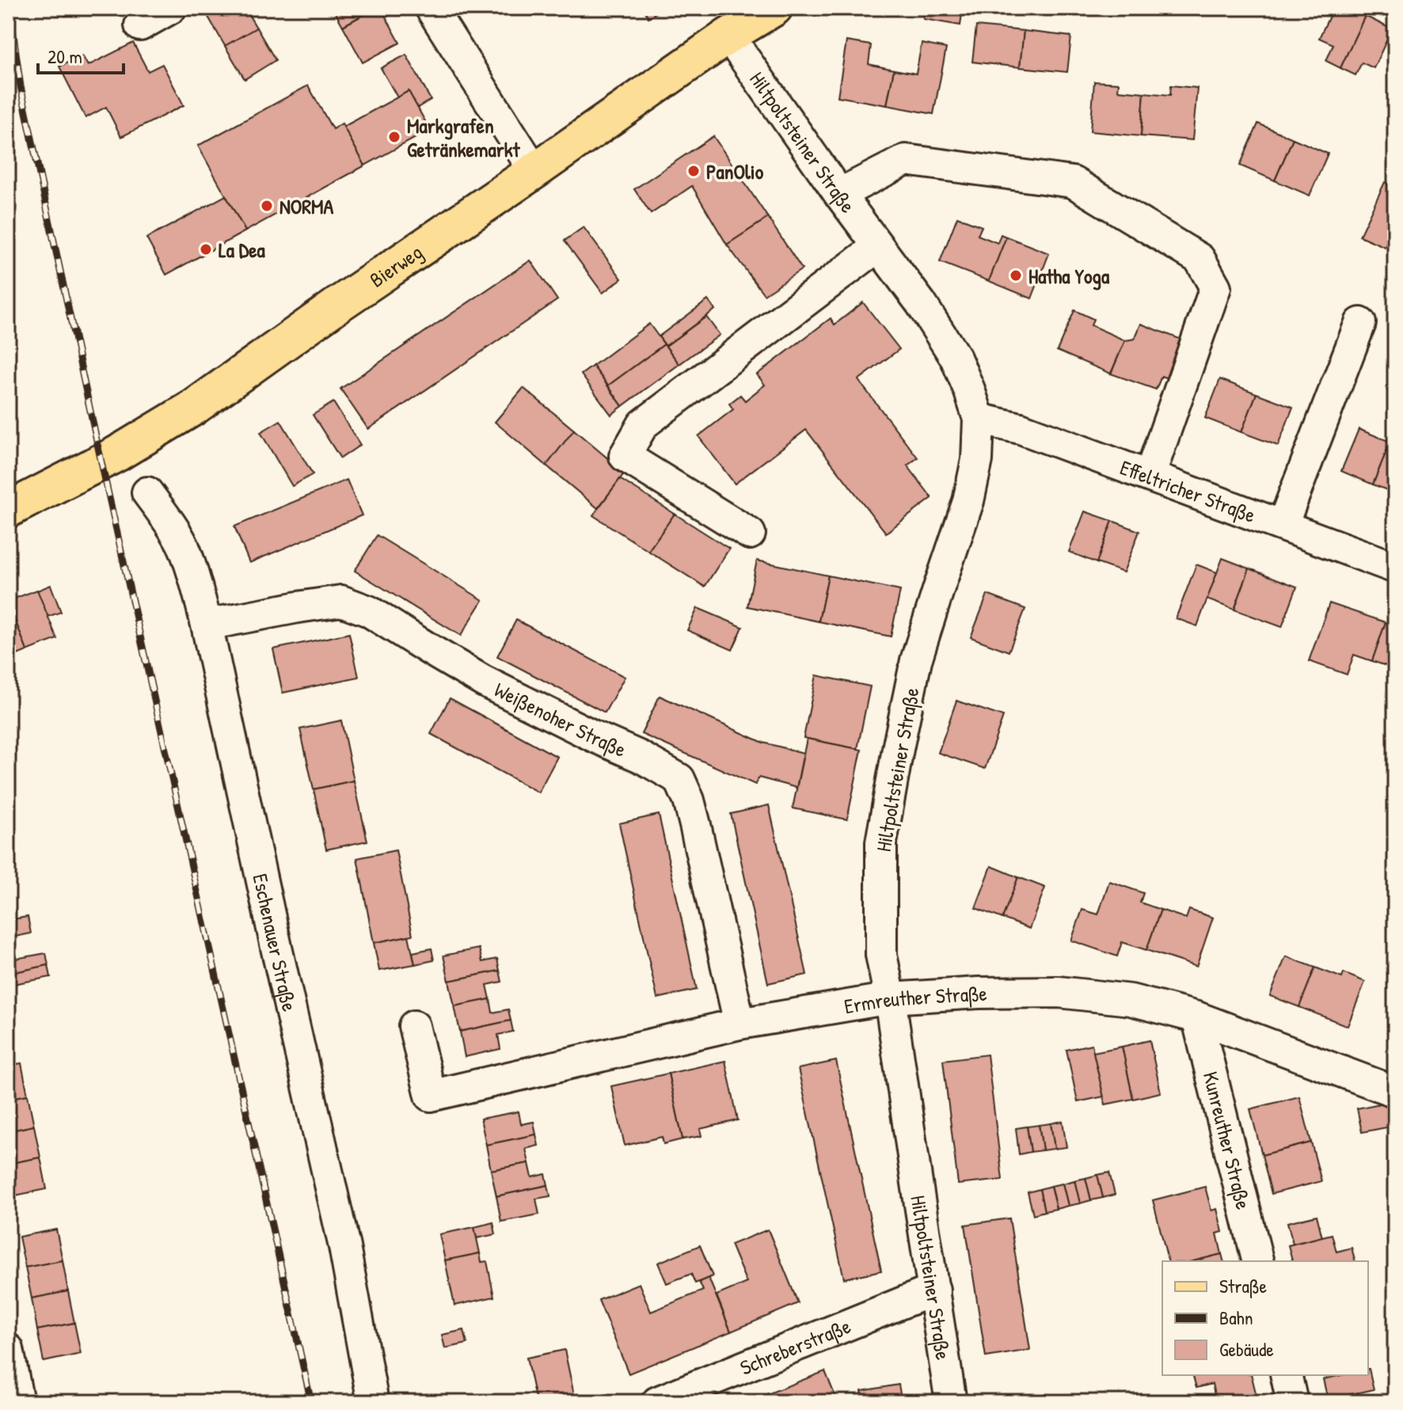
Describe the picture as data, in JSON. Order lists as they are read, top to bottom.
{
  "streets": {
    "main road": ["Bierweg"],
    "street": [
      "Hiltpoltsteiner Straße",
      "Effeltricher Straße",
      "Weißenoher Straße",
      "Eschenauer Straße",
      "Ermreuther Straße",
      "Kunreuther Straße",
      "Schreberstraße"
    ]
  },
  "crossings": [
    ["Hiltpoltsteiner Straße", "Bierweg"],
    ["Hiltpoltsteiner Straße", "Effeltricher Straße"],
    ["Hiltpoltsteiner Straße", "Ermreuther Straße"],
    ["Hiltpoltsteiner Straße", "Schreberstraße"],
    ["Weißenoher Straße", "Eschenauer Straße"],
    ["Weißenoher Straße", "Ermreuther Straße"],
    ["Ermreuther Straße", "Kunreuther Straße"]
  ],
  "places": [
    "Markgrafen Getränkemarkt",
    "PanOlio",
    "NORMA",
    "La Dea",
    "Hatha Yoga"
  ],
  "legend": ["Straße", "Bahn", "Gebäude"],
  "scale_bar": "20 m"
}
